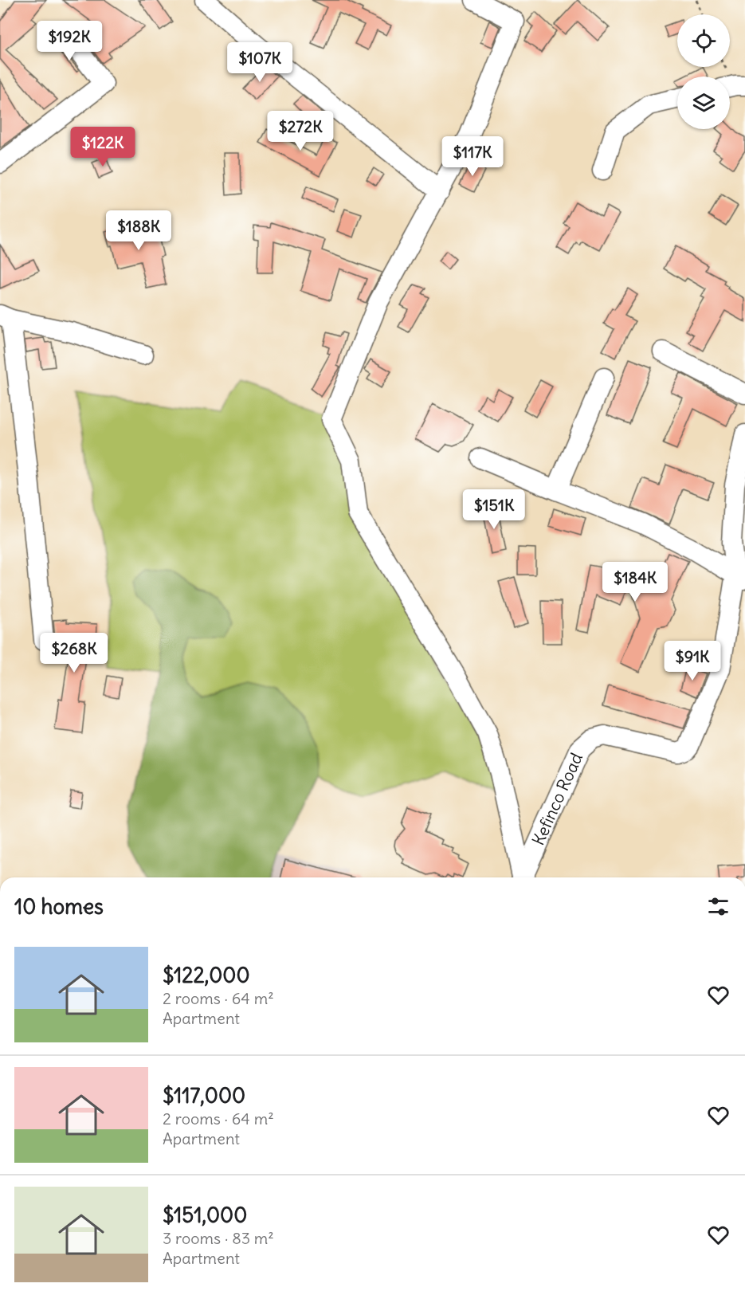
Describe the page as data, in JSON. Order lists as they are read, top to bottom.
{
  "streets": {
    "street": ["Kefinco Road"]
  },
  "page": {
    "price": [
      "$192K",
      "$107K",
      "$272K",
      "$122K",
      "$117K",
      "$188K",
      "$151K",
      "$184K",
      "$268K",
      "$91K"
    ],
    "heading": "10 homes",
    "list": [
      {
        "name": "$122,000",
        "note": "2 rooms · 64 m² · Apartment"
      },
      {
        "name": "$117,000",
        "note": "2 rooms · 64 m² · Apartment"
      },
      {
        "name": "$151,000",
        "note": "3 rooms · 83 m² · Apartment"
      }
    ]
  }
}
